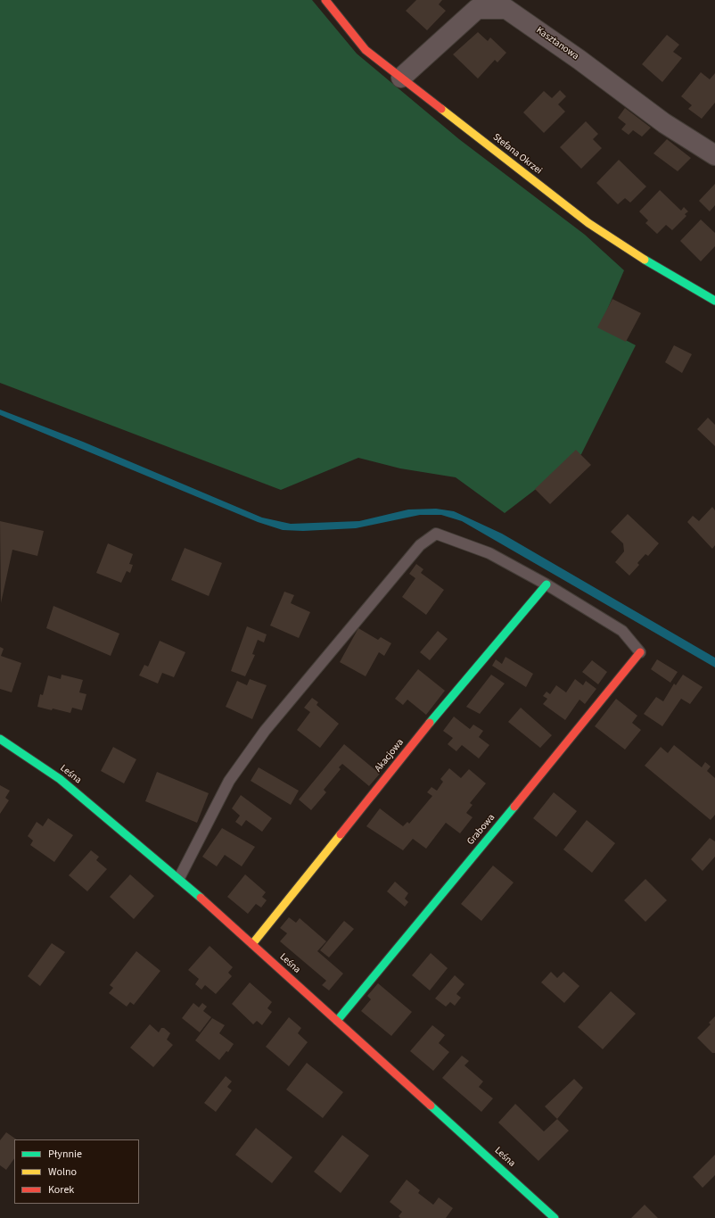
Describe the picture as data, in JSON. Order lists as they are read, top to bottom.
{
  "streets": {
    "street": [
      "Kasztanowa",
      "Stefana Okrzei",
      "Akacjowa",
      "Leśna",
      "Grabowa"
    ]
  },
  "crossings": [
    ["Kasztanowa", "Stefana Okrzei"],
    ["Akacjowa", "Leśna"],
    ["Leśna", "Grabowa"]
  ],
  "legend": ["Płynnie", "Wolno", "Korek"]
}
